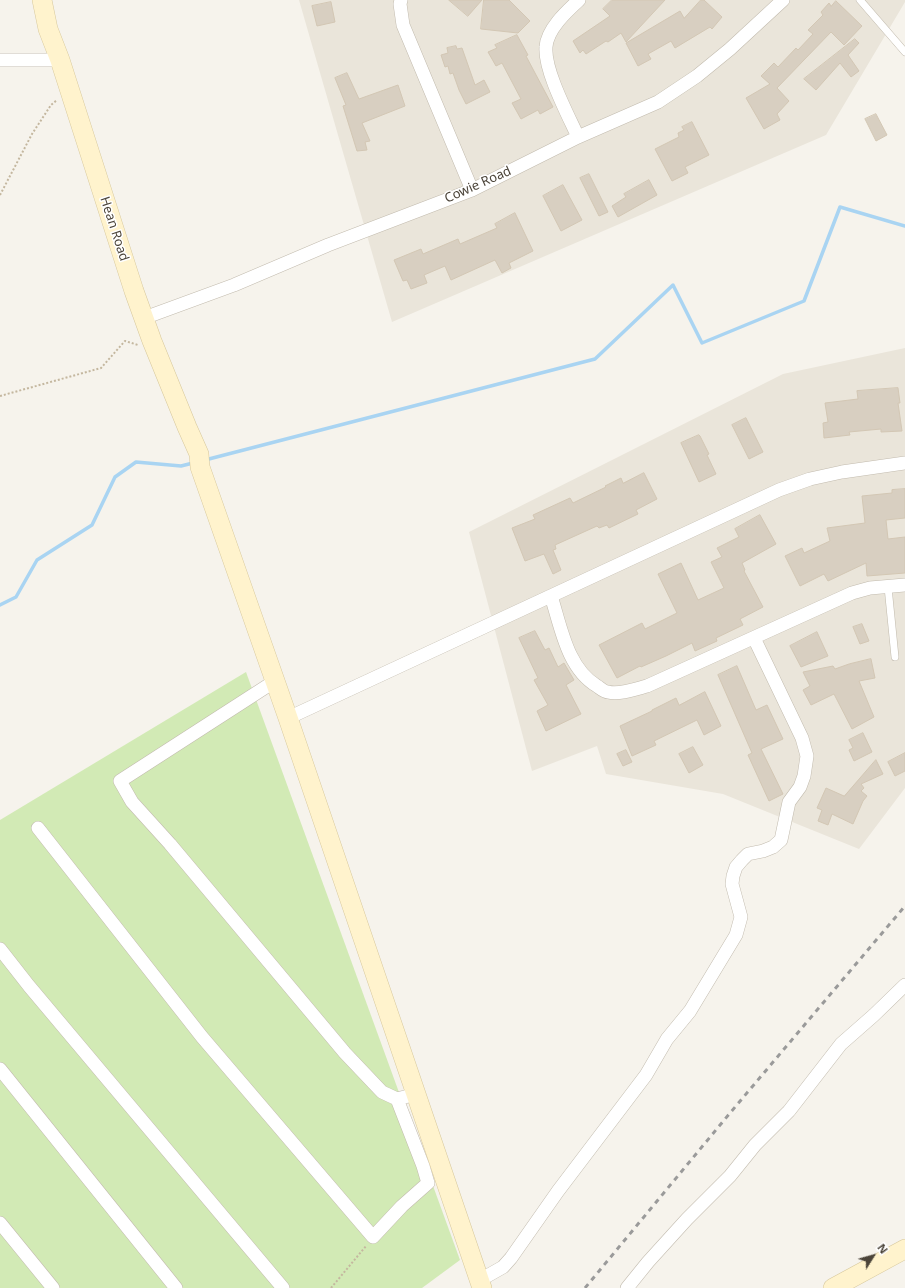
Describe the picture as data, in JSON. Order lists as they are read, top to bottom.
{
  "streets": {
    "street": ["Cowie Road", "Hean Road"]
  },
  "crossings": [
    ["Cowie Road", "Hean Road"]
  ],
  "north": "top right"
}
